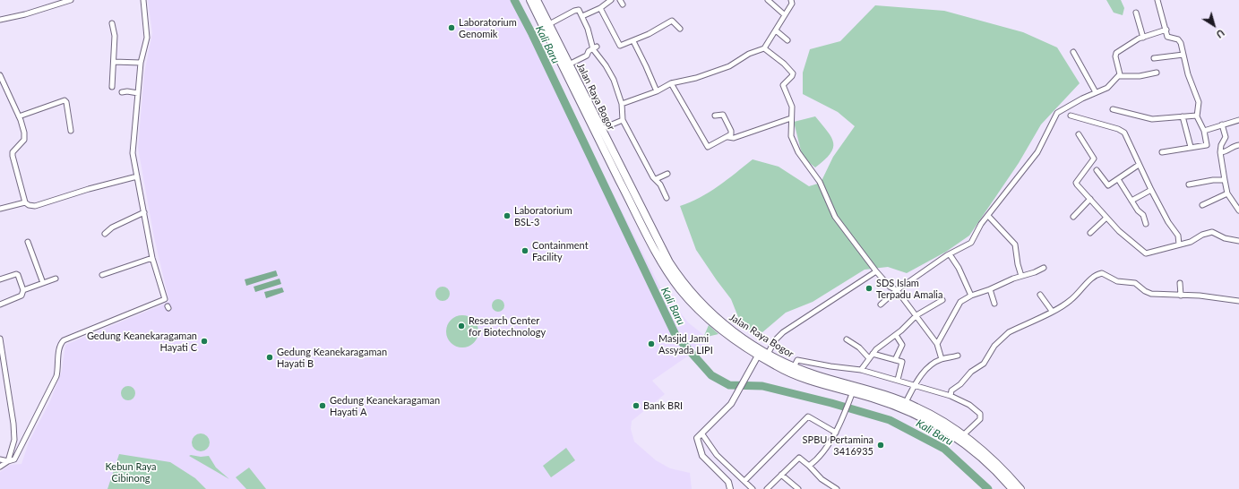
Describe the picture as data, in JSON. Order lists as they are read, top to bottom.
{
  "streets": {
    "highway": ["Jalan Raya Bogor"]
  },
  "water": ["Kali Baru"],
  "parks": ["Kebun Raya Cibinong"],
  "places": [
    "Laboratorium Genomik",
    "Laboratorium BSL-3",
    "Containment Facility",
    "SDS Islam Terpadu Amalia",
    "Research Center for Biotechnology",
    "Gedung Keanekaragaman Hayati C",
    "Masjid Jami Assyada LIPI",
    "Gedung Keanekaragaman Hayati B",
    "Gedung Keanekaragaman Hayati A",
    "Bank BRI",
    "SPBU Pertamina 3416935"
  ],
  "north": "bottom right"
}
